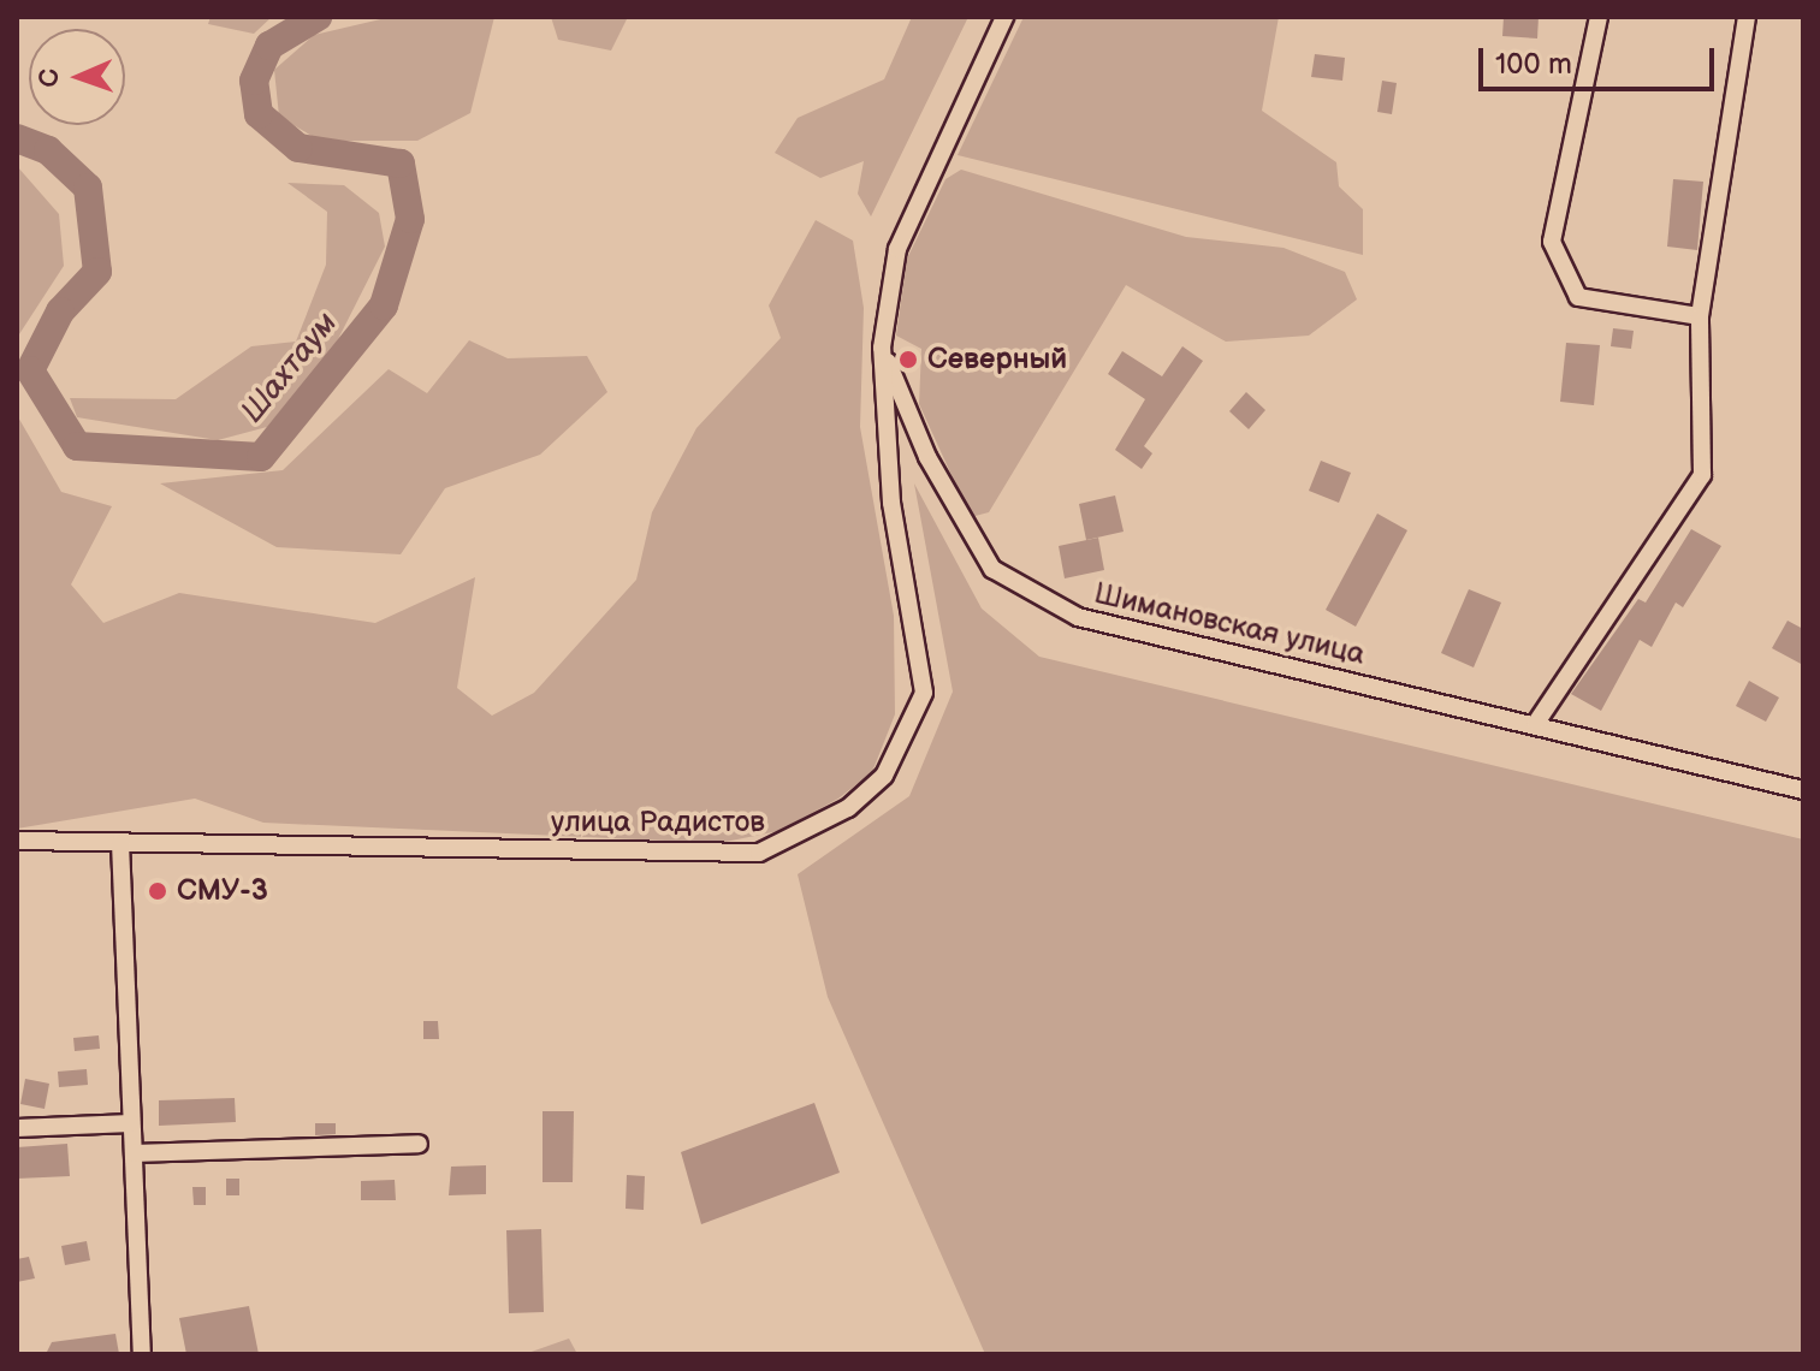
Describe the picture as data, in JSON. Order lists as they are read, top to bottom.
{
  "streets": {
    "street": ["Шимановская улица", "улица Радистов"]
  },
  "crossings": [
    ["Шимановская улица", "улица Радистов"]
  ],
  "water": ["Шахтаум"],
  "places": ["Северный", "СМУ-3"],
  "scale_bar": "100 m",
  "north": "left"
}
